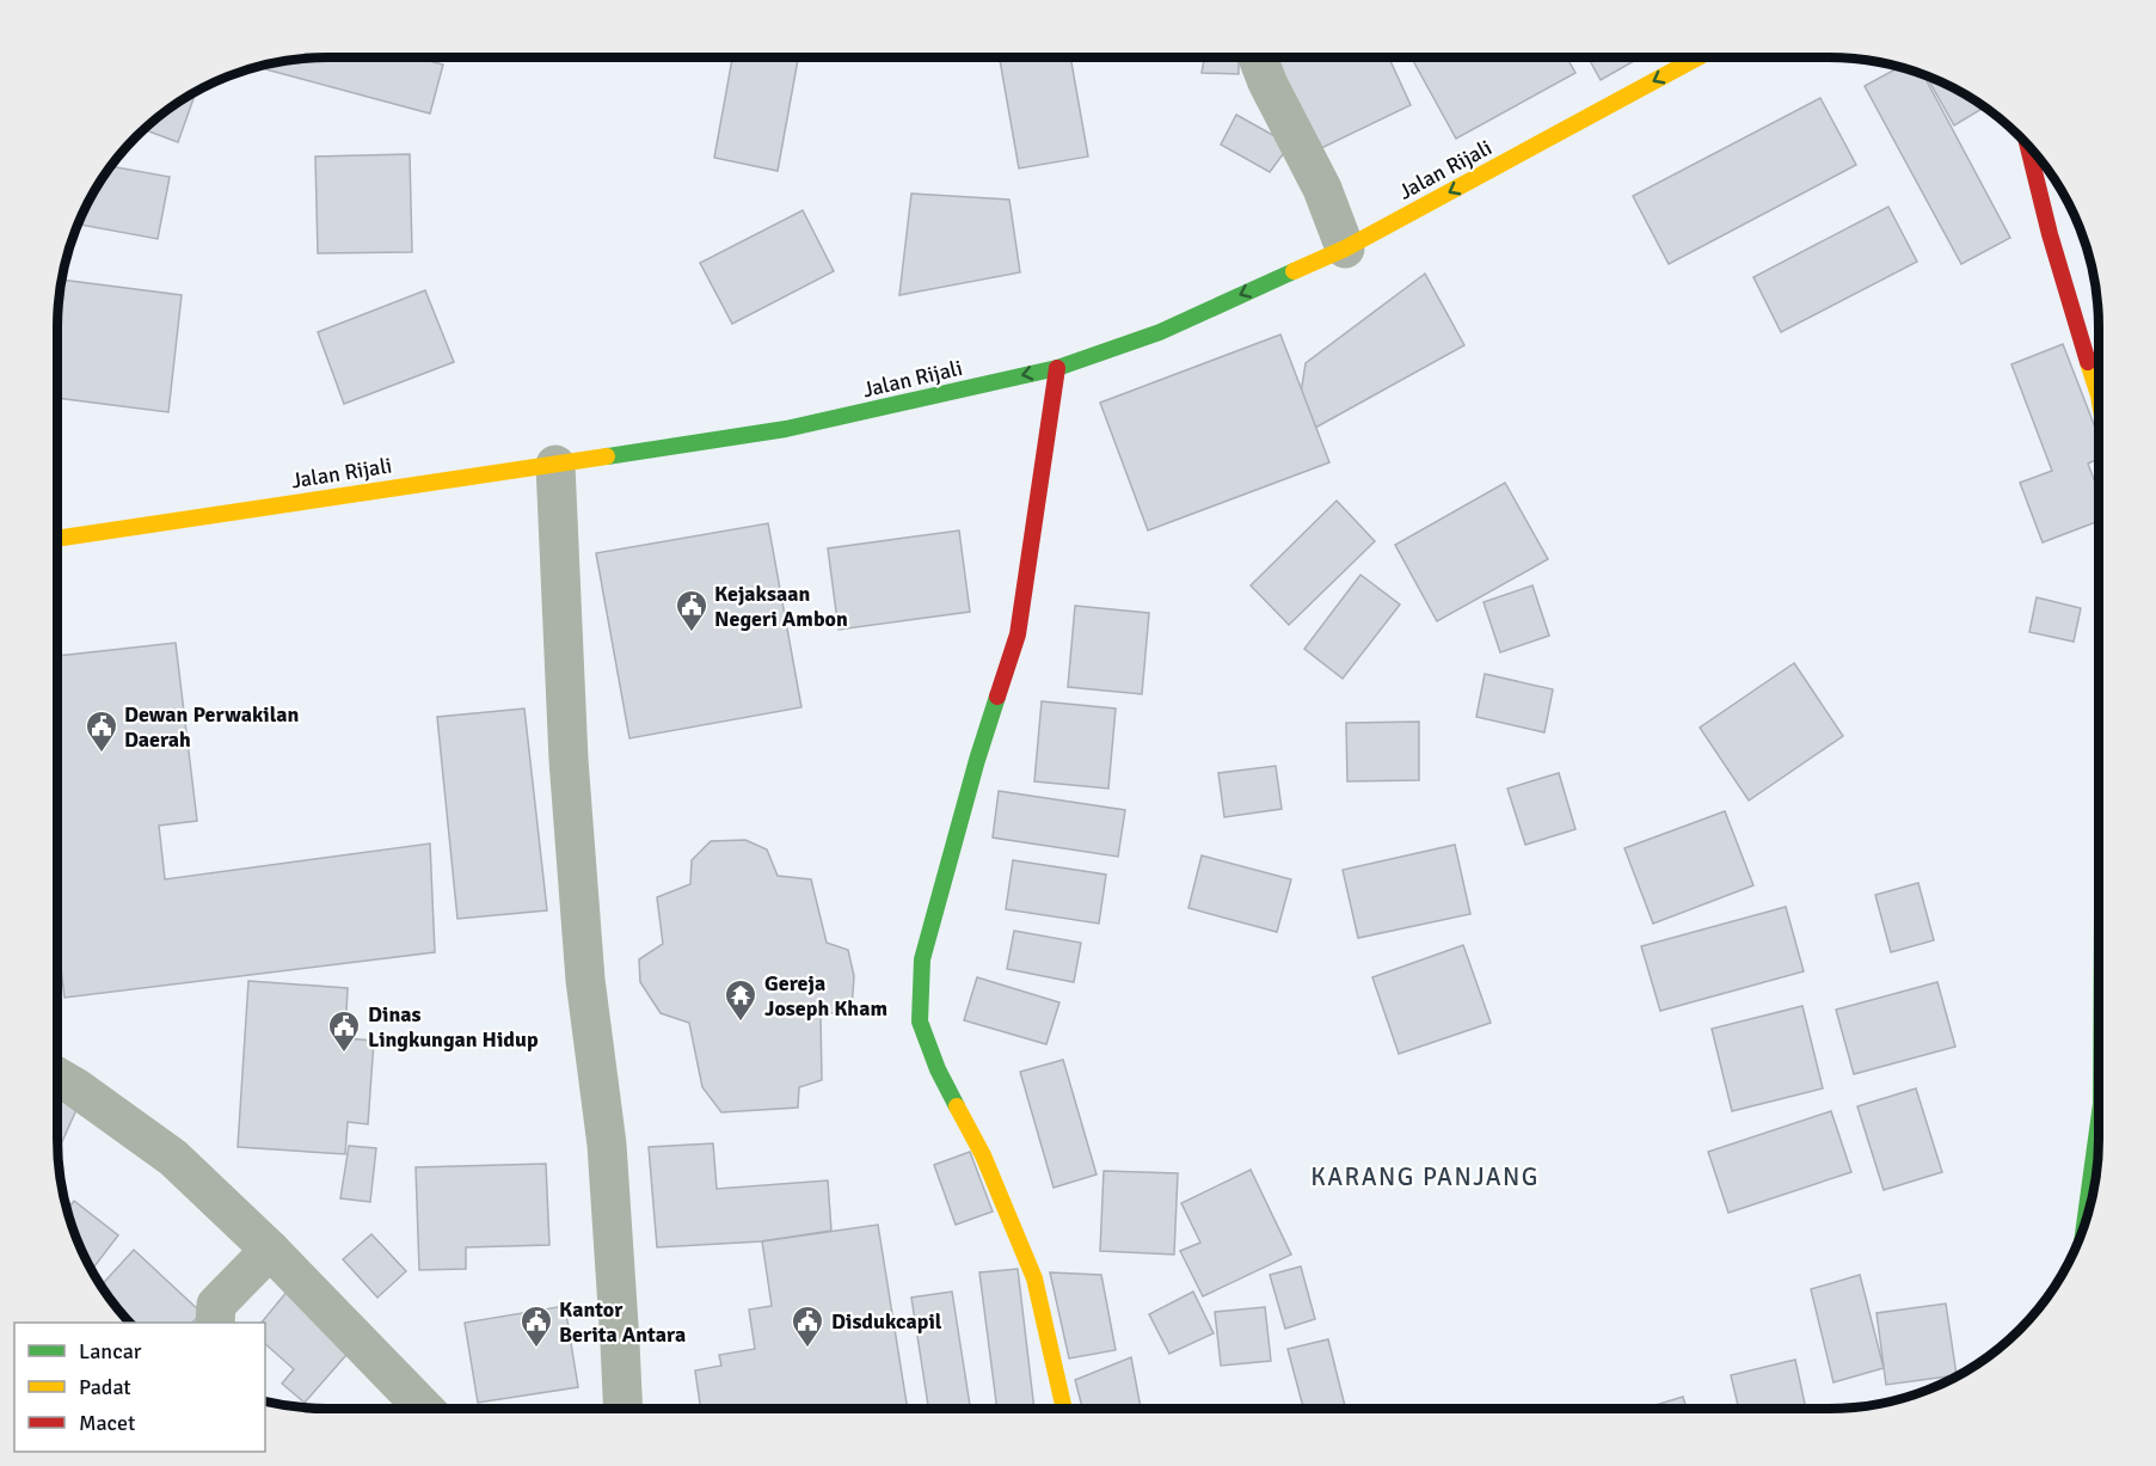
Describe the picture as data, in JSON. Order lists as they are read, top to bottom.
{
  "streets": {
    "main road": ["Jalan Rijali"]
  },
  "one_way": ["Jalan Rijali"],
  "districts": ["KARANG PANJANG"],
  "places": {
    "public building": [
      "Kejaksaan Negeri Ambon",
      "Dewan Perwakilan Daerah",
      "Dinas Lingkungan Hidup",
      "Kantor Berita Antara",
      "Disdukcapil"
    ],
    "temple": ["Gereja Joseph Kham"]
  },
  "legend": ["Lancar", "Padat", "Macet"]
}
